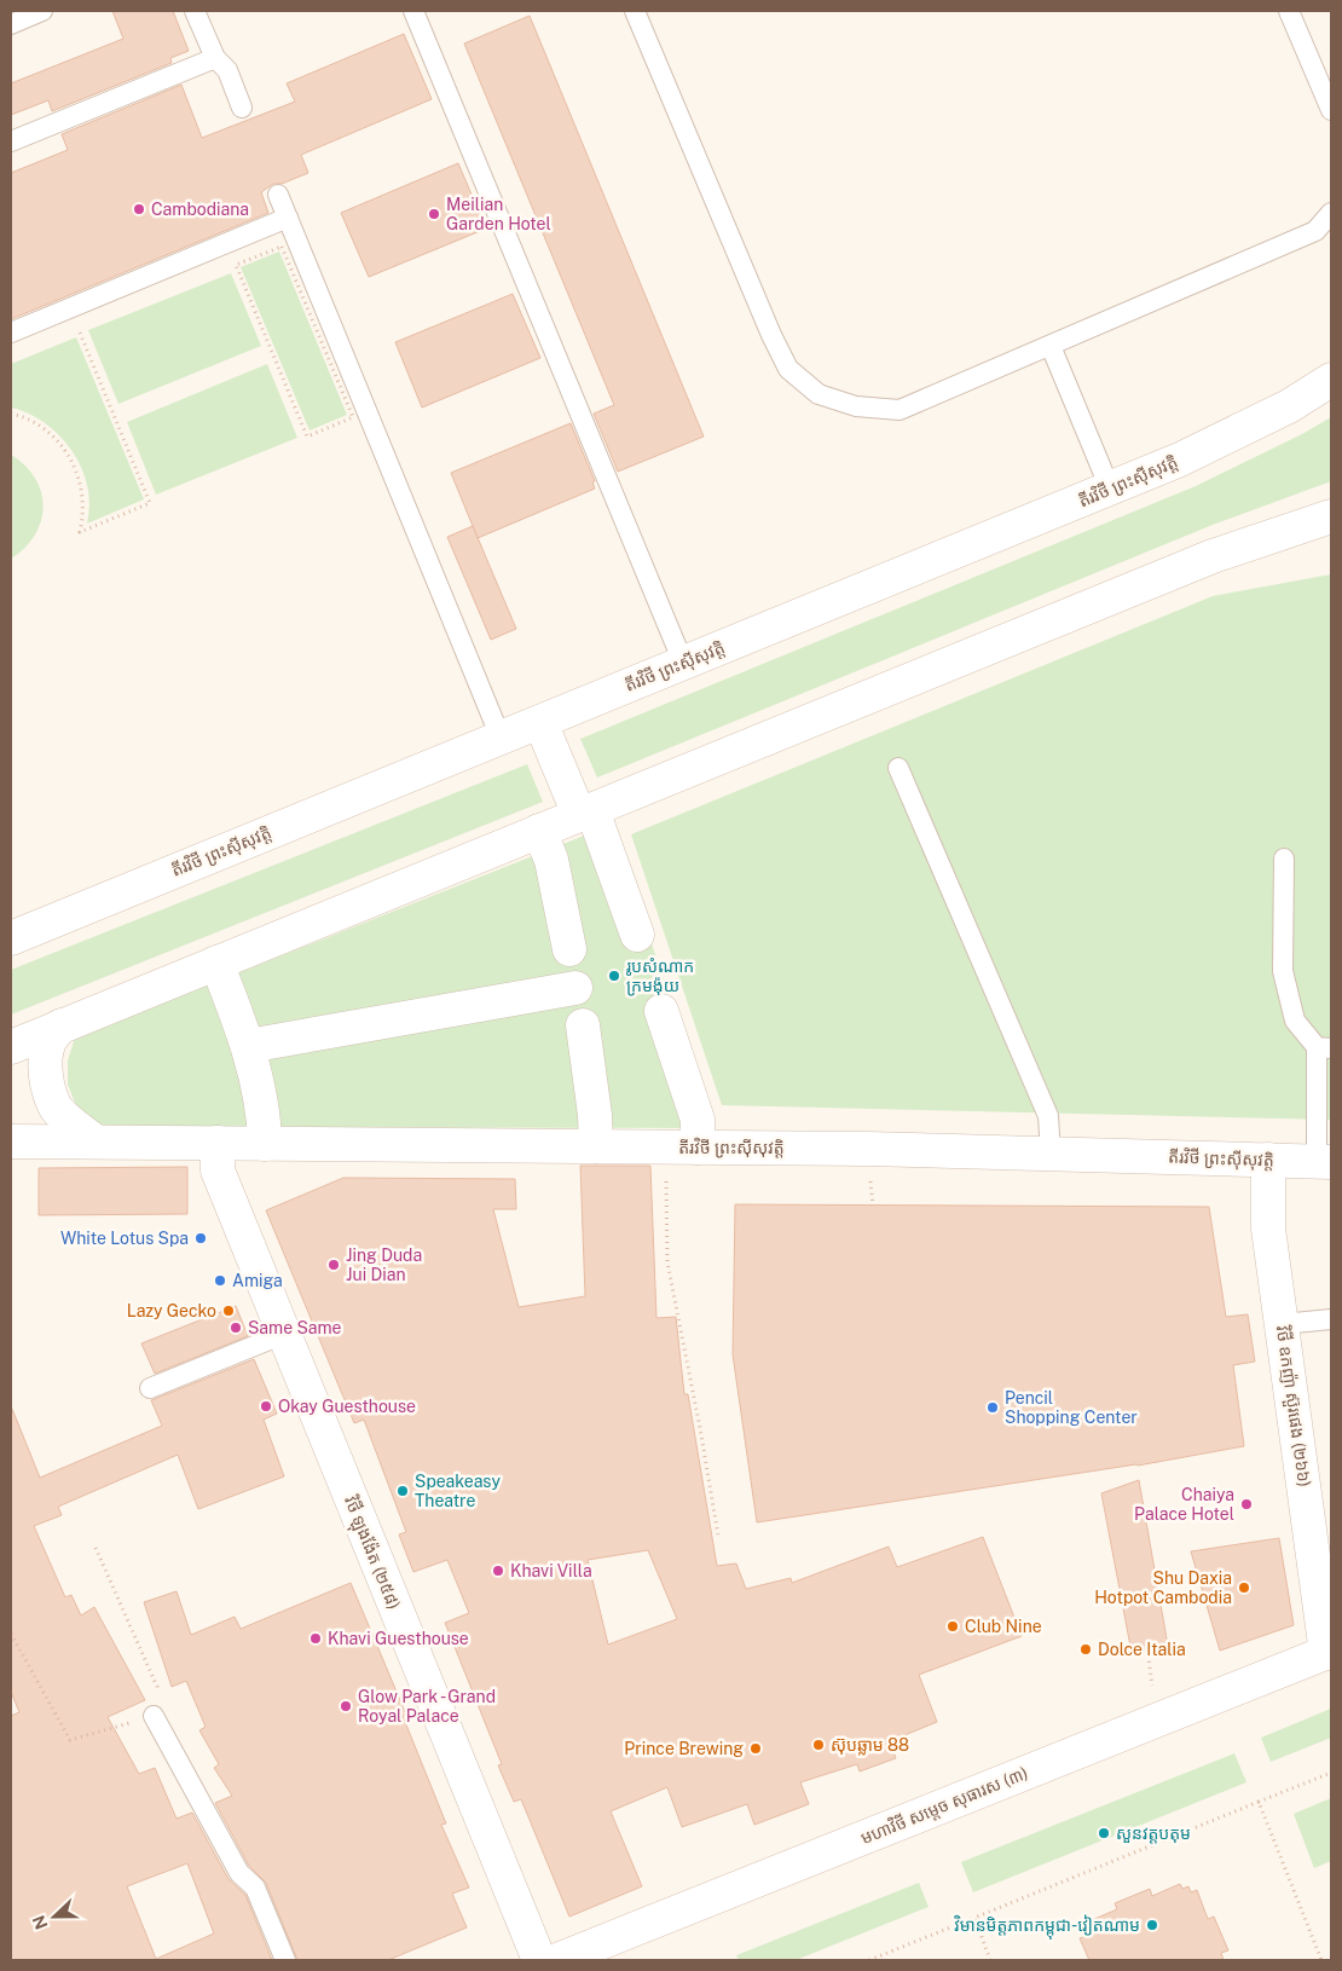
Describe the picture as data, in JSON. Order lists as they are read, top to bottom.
{
  "streets": {
    "street": [
      "តីរវិថី ព្រះស៊ីសុវត្តិ",
      "វិថី ឧកញ៉ា ស៊ួរផេង (២៦៦)",
      "វិថី ឡុងង៉ែត (២៥៨)",
      "មហាវិថី សម្តេច សុធារស (៣)"
    ]
  },
  "crossings": [
    ["តីរវិថី ព្រះស៊ីសុវត្តិ", "វិថី ឧកញ៉ា ស៊ួរផេង (២៦៦)"],
    ["តីរវិថី ព្រះស៊ីសុវត្តិ", "វិថី ឡុងង៉ែត (២៥៨)"],
    ["វិថី ឧកញ៉ា ស៊ួរផេង (២៦៦)", "មហាវិថី សម្តេច សុធារស (៣)"]
  ],
  "places": [
    "Cambodiana",
    "Meilian Garden Hotel",
    "រូបសំណាក ក្រមង៉ុយ",
    "White Lotus Spa",
    "Jing Duda Jui Dian",
    "Amiga",
    "Lazy Gecko",
    "Same Same",
    "Okay Guesthouse",
    "Pencil Shopping Center",
    "Speakeasy Theatre",
    "Chaiya Palace Hotel",
    "Khavi Villa",
    "Shu Daxia Hotpot Cambodia",
    "Club Nine",
    "Khavi Guesthouse",
    "Dolce Italia",
    "Glow Park - Grand Royal Palace",
    "ស៊ុបឆ្លាម 88",
    "Prince Brewing",
    "សួនវត្តបតុម",
    "វិមានមិត្តភាពកម្ពុជា-វៀតណាម"
  ],
  "north": "left"
}
